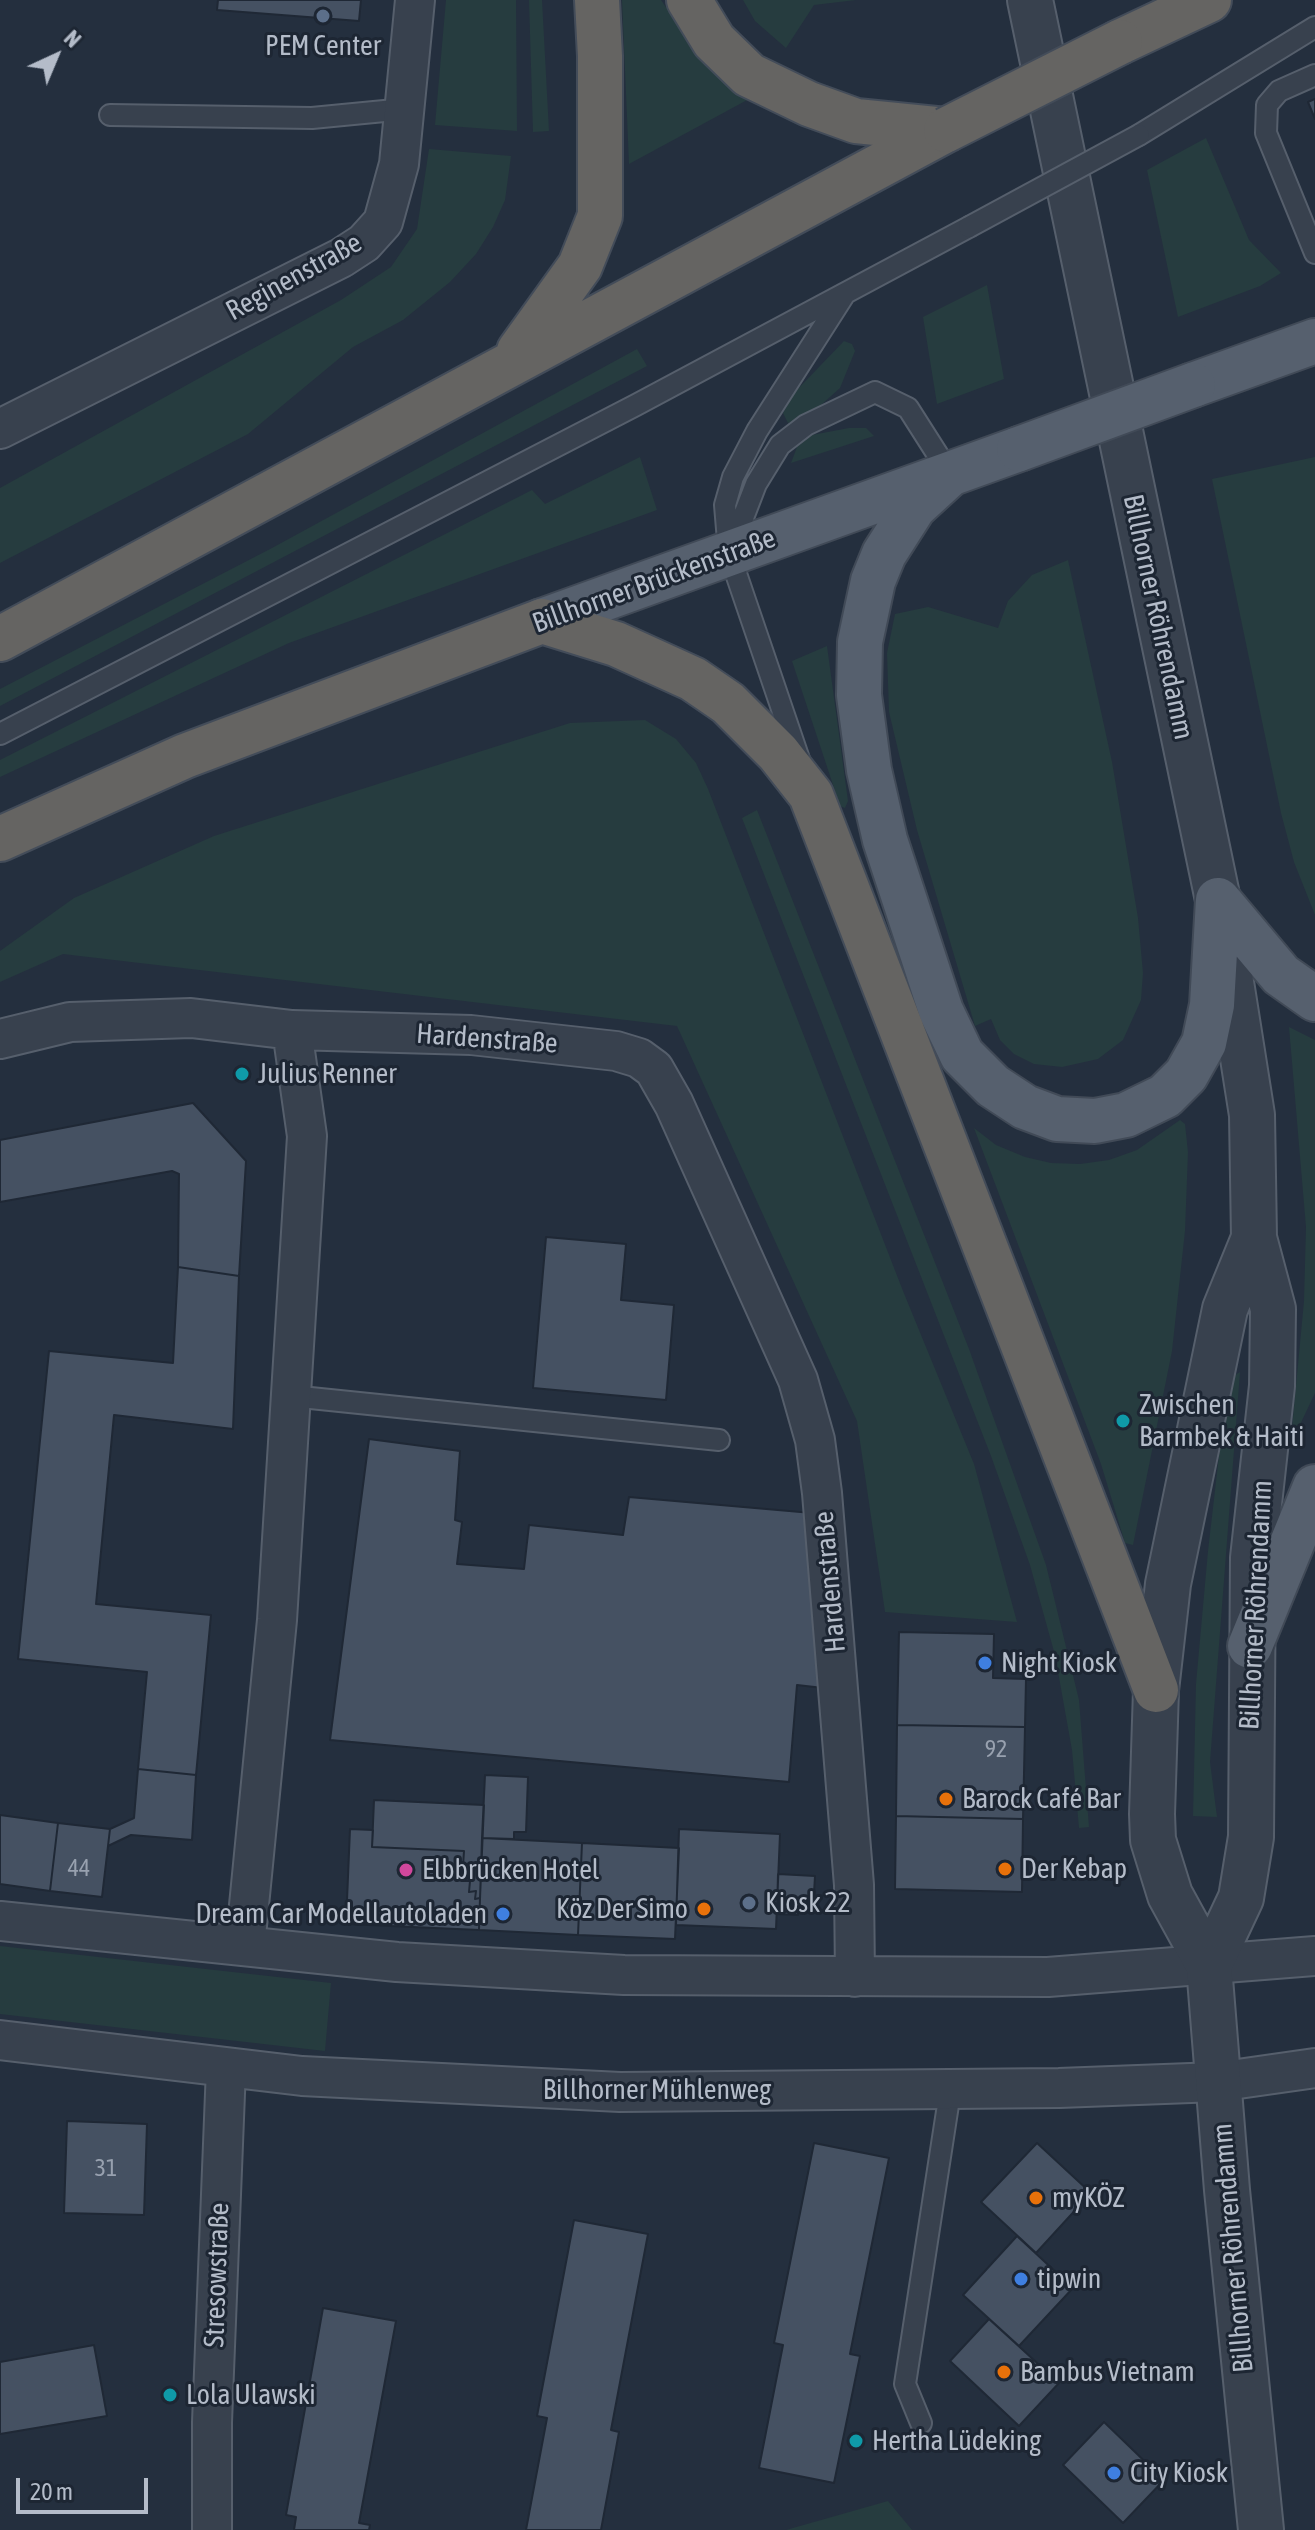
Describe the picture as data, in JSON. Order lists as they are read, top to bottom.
{
  "streets": {
    "highway": ["Billhorner Brückenstraße"],
    "street": [
      "Reginenstraße",
      "Billhorner Röhrendamm",
      "Hardenstraße",
      "Billhorner Mühlenweg",
      "Stresowstraße"
    ]
  },
  "crossings": [
    ["Billhorner Röhrendamm", "Billhorner Mühlenweg"],
    ["Billhorner Mühlenweg", "Stresowstraße"]
  ],
  "places": [
    "PEM Center",
    "Julius Renner",
    "Zwischen Barmbek & Haiti",
    "Night Kiosk",
    "Barock Café Bar",
    "Der Kebap",
    "Elbbrücken Hotel",
    "Kiosk 22",
    "Köz Der Simo",
    "Dream Car Modellautoladen",
    "myKÖZ",
    "tipwin",
    "Bambus Vietnam",
    "Lola Ulawski",
    "Hertha Lüdeking",
    "City Kiosk"
  ],
  "house_numbers": ["92", "44", "31"],
  "scale_bar": "20 m",
  "north": "top right"
}
